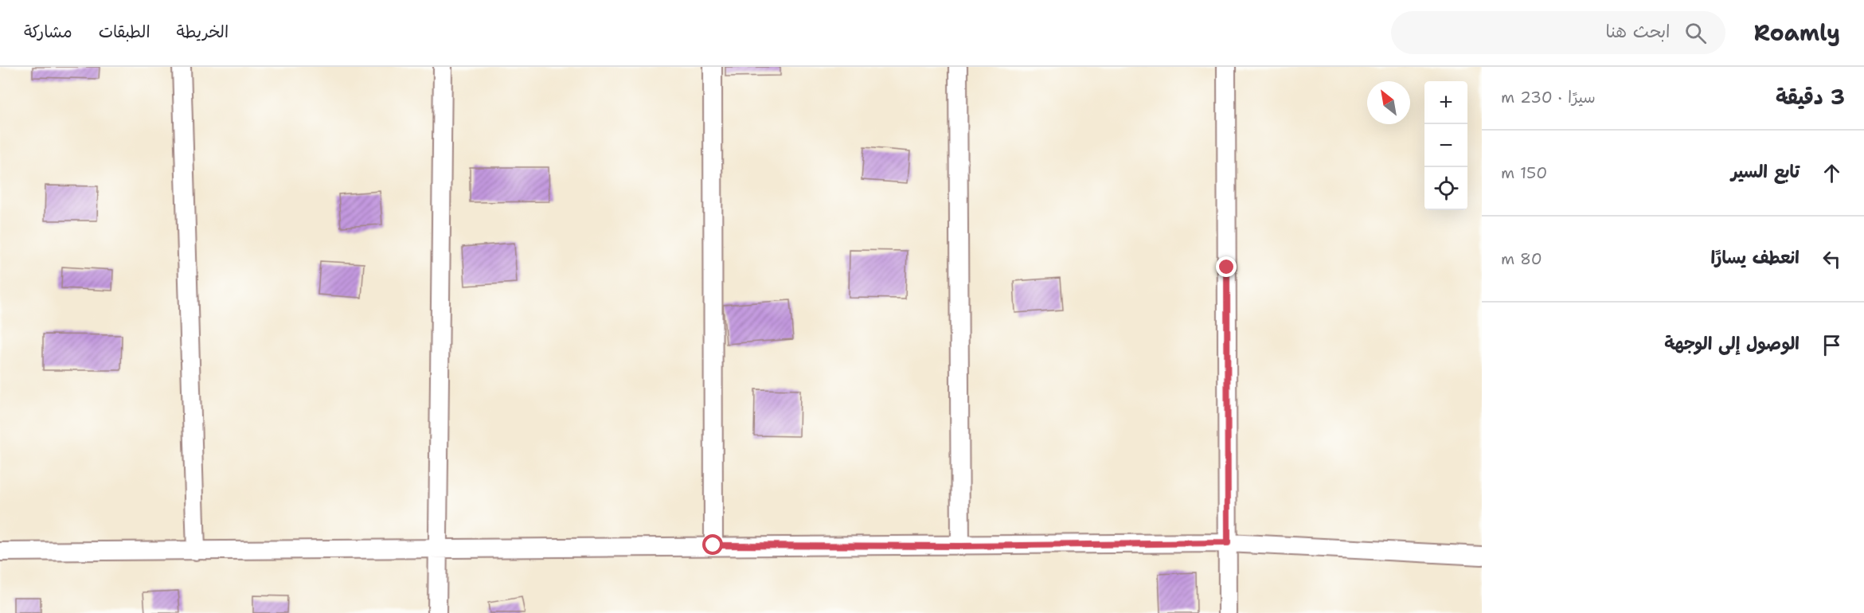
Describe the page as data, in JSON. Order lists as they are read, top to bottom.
{
  "north": "top left",
  "page": {
    "header": "Roamly",
    "search": "ابحث هنا",
    "nav": ["الخريطة", "الطبقات", "مشاركة"],
    "heading": ["3 دقيقة", "سيرًا · 230 m"],
    "map_buttons": ["+", "−"],
    "list": [
      ["تابع السير", "150 m"],
      ["انعطف يسارًا", "80 m"],
      "الوصول إلى الوجهة"
    ]
  }
}
